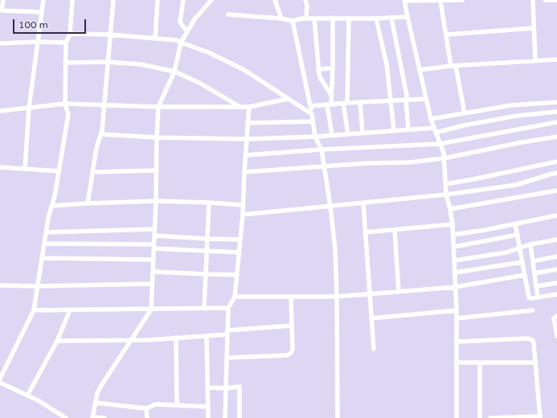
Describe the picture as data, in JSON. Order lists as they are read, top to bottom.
{
  "scale_bar": "100 m"
}
